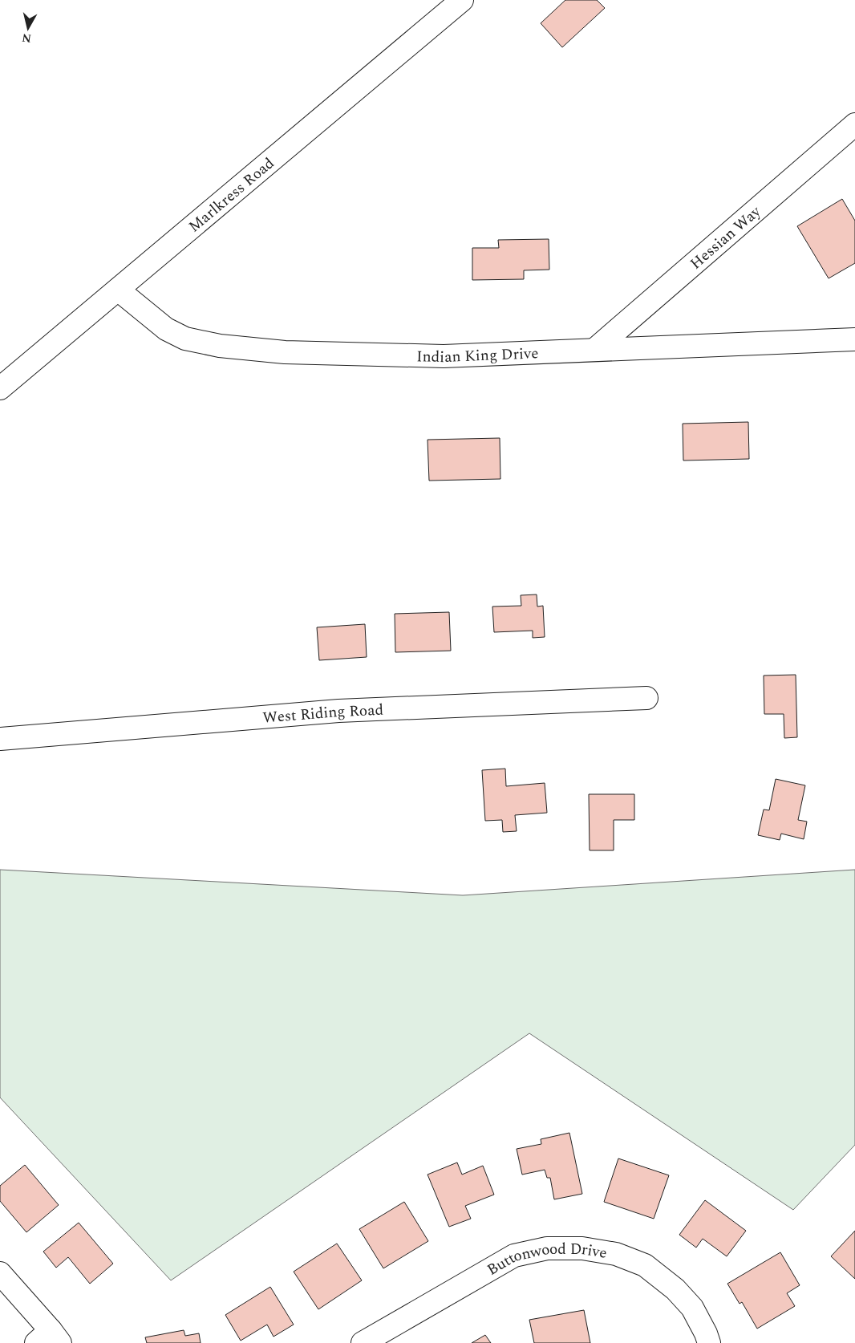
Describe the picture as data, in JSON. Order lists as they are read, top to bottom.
{
  "streets": {
    "street": [
      "Marlkress Road",
      "Hessian Way",
      "Indian King Drive",
      "West Riding Road",
      "Buttonwood Drive"
    ]
  },
  "crossings": [
    ["Marlkress Road", "Indian King Drive"],
    ["Hessian Way", "Indian King Drive"]
  ],
  "north": "bottom"
}
